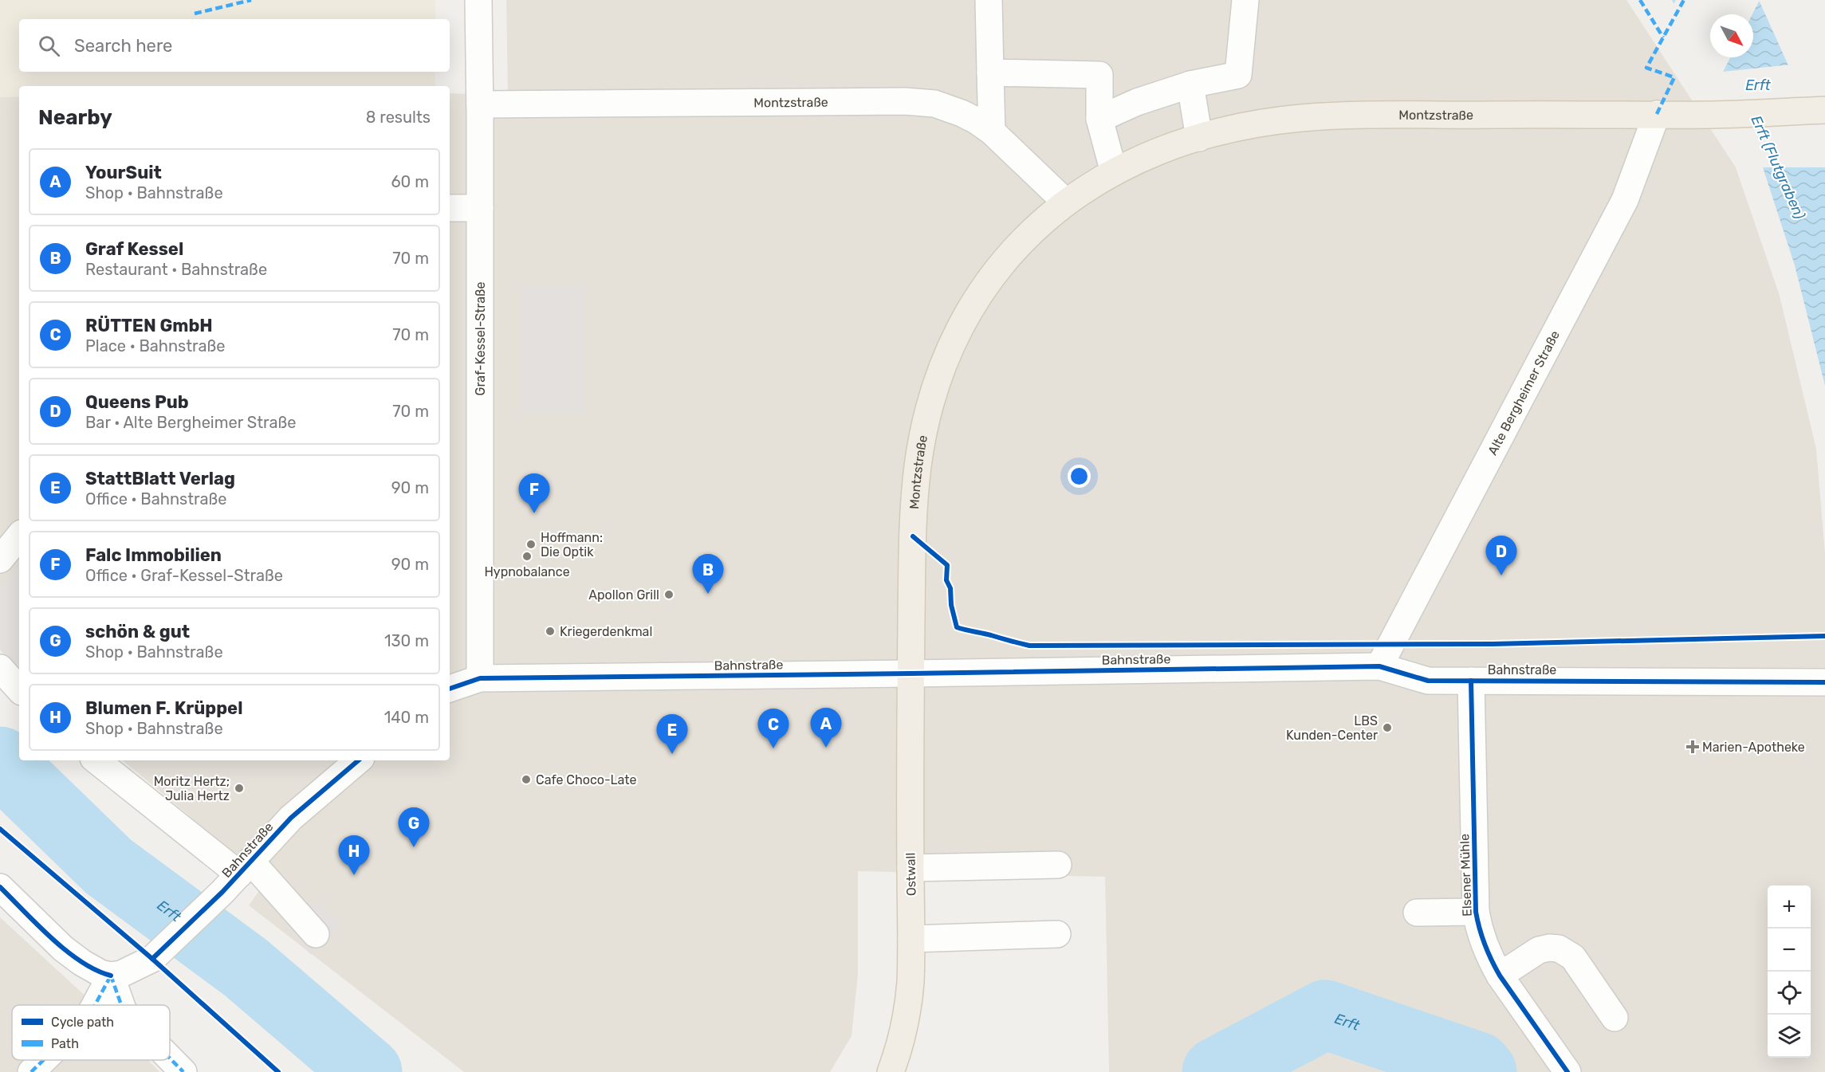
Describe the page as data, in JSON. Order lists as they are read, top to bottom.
{
  "streets": {
    "main road": ["Montzstraße", "Ostwall"],
    "street": [
      "Graf-Kessel-Straße",
      "Alte Bergheimer Straße",
      "Bahnstraße",
      "Elsener Mühle"
    ]
  },
  "crossings": [
    ["Montzstraße", "Graf-Kessel-Straße"],
    ["Montzstraße", "Alte Bergheimer Straße"],
    ["Montzstraße", "Bahnstraße"],
    ["Montzstraße", "Ostwall"],
    ["Graf-Kessel-Straße", "Bahnstraße"],
    ["Alte Bergheimer Straße", "Bahnstraße"],
    ["Bahnstraße", "Ostwall"],
    ["Bahnstraße", "Elsener Mühle"]
  ],
  "water": ["Erft", "Erft (Flutgraben)"],
  "places": {
    "other": [
      "Hoffmann: Die Optik",
      "Hypnobalance",
      "Apollon Grill",
      "Kriegerdenkmal",
      "LBS Kunden-Center",
      "Cafe Choco-Late",
      "Moritz Hertz; Julia Hertz"
    ],
    "health": ["Marien-Apotheke"]
  },
  "legend": ["Cycle path", "Path"],
  "north": "bottom right",
  "page": {
    "search": "Search here",
    "heading": ["Nearby", "8 results"],
    "list": [
      {
        "mark": "A",
        "name": "YourSuit",
        "note": "Shop · Bahnstraße",
        "value": "60 m"
      },
      {
        "mark": "B",
        "name": "Graf Kessel",
        "note": "Restaurant · Bahnstraße",
        "value": "70 m"
      },
      {
        "mark": "C",
        "name": "RÜTTEN GmbH",
        "note": "Place · Bahnstraße",
        "value": "70 m"
      },
      {
        "mark": "D",
        "name": "Queens Pub",
        "note": "Bar · Alte Bergheimer Straße",
        "value": "70 m"
      },
      {
        "mark": "E",
        "name": "StattBlatt Verlag",
        "note": "Office · Bahnstraße",
        "value": "90 m"
      },
      {
        "mark": "F",
        "name": "Falc Immobilien",
        "note": "Office · Graf-Kessel-Straße",
        "value": "90 m"
      },
      {
        "mark": "G",
        "name": "schön & gut",
        "note": "Shop · Bahnstraße",
        "value": "130 m"
      },
      {
        "mark": "H",
        "name": "Blumen F. Krüppel",
        "note": "Shop · Bahnstraße",
        "value": "140 m"
      }
    ],
    "pins": [
      "F",
      "D",
      "B",
      "A",
      "C",
      "E",
      "G",
      "H"
    ],
    "map_buttons": ["+", "−"]
  }
}
